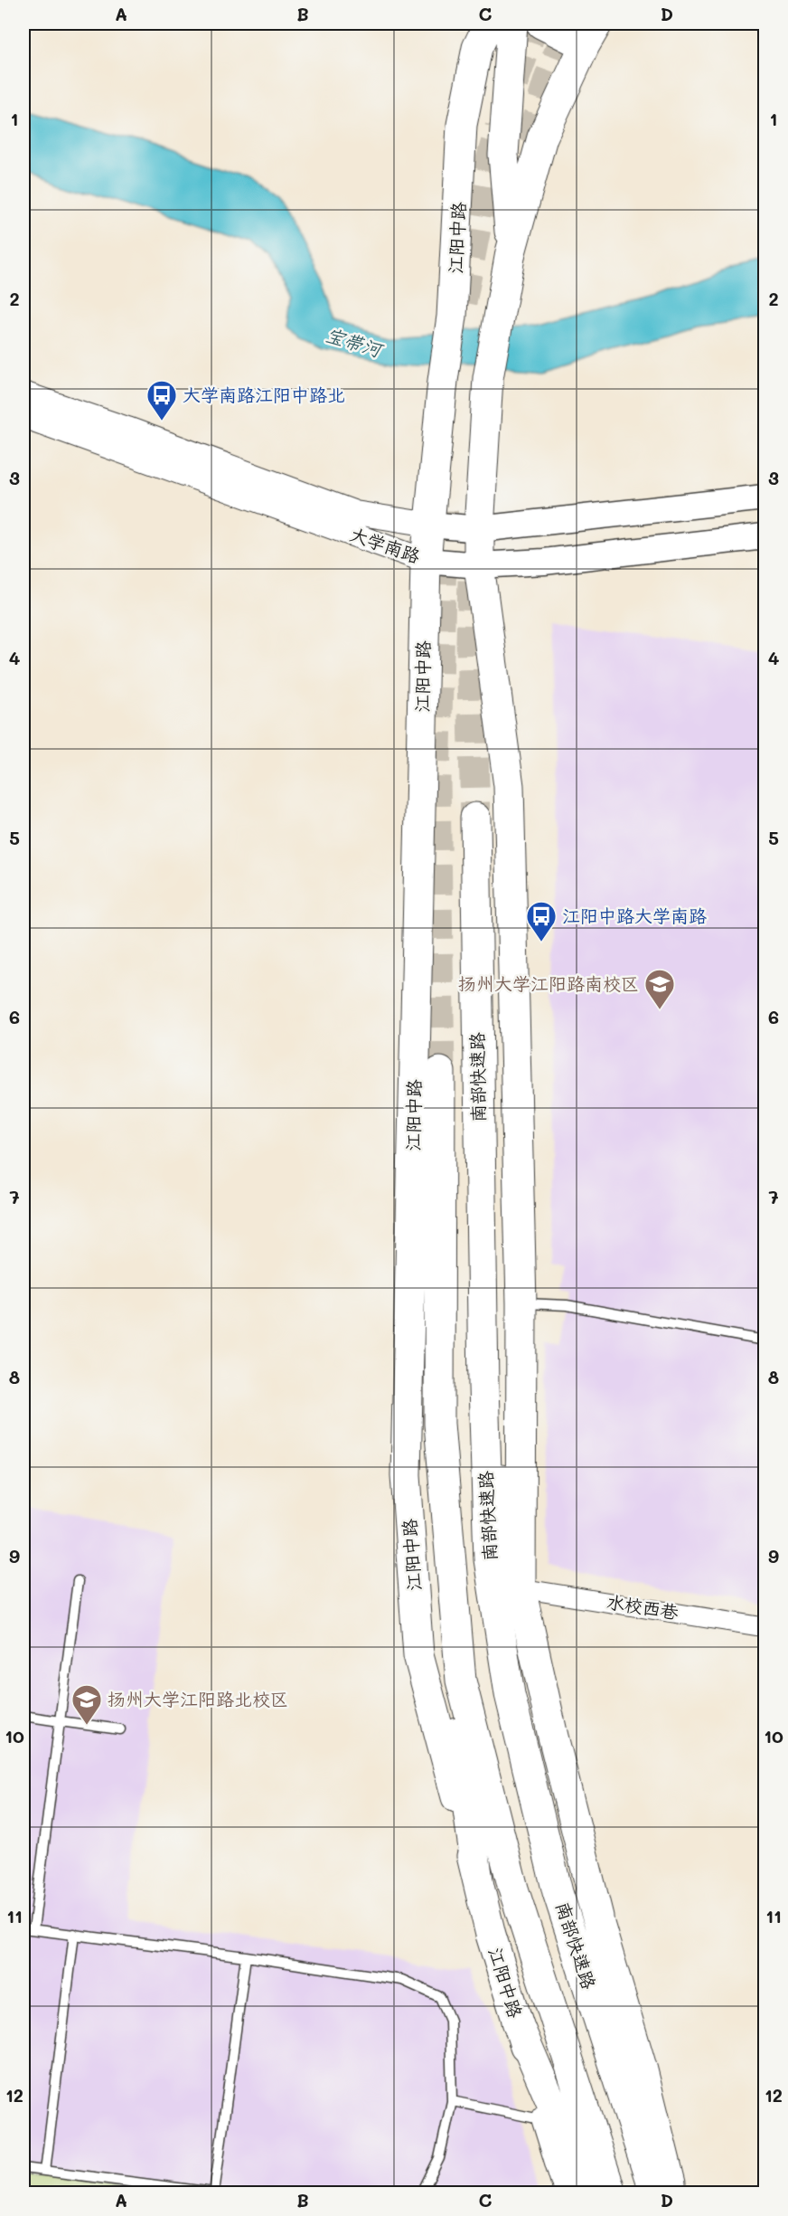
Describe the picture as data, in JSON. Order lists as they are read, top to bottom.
{
  "streets": {
    "main road": ["江阳中路", "大学南路", "南部快速路"],
    "street": ["水校西巷"]
  },
  "crossings": [
    ["江阳中路", "大学南路"]
  ],
  "water": ["宝带河"],
  "places": {
    "bus stop": ["大学南路江阳中路北", "江阳中路大学南路"],
    "school or university": ["扬州大学江阳路南校区", "扬州大学江阳路北校区"]
  },
  "grid": {
    "columns": [
      "A",
      "B",
      "C",
      "D"
    ],
    "rows": [
      "1",
      "2",
      "3",
      "4",
      "5",
      "6",
      "7",
      "8",
      "9",
      "10",
      "11",
      "12"
    ]
  }
}
